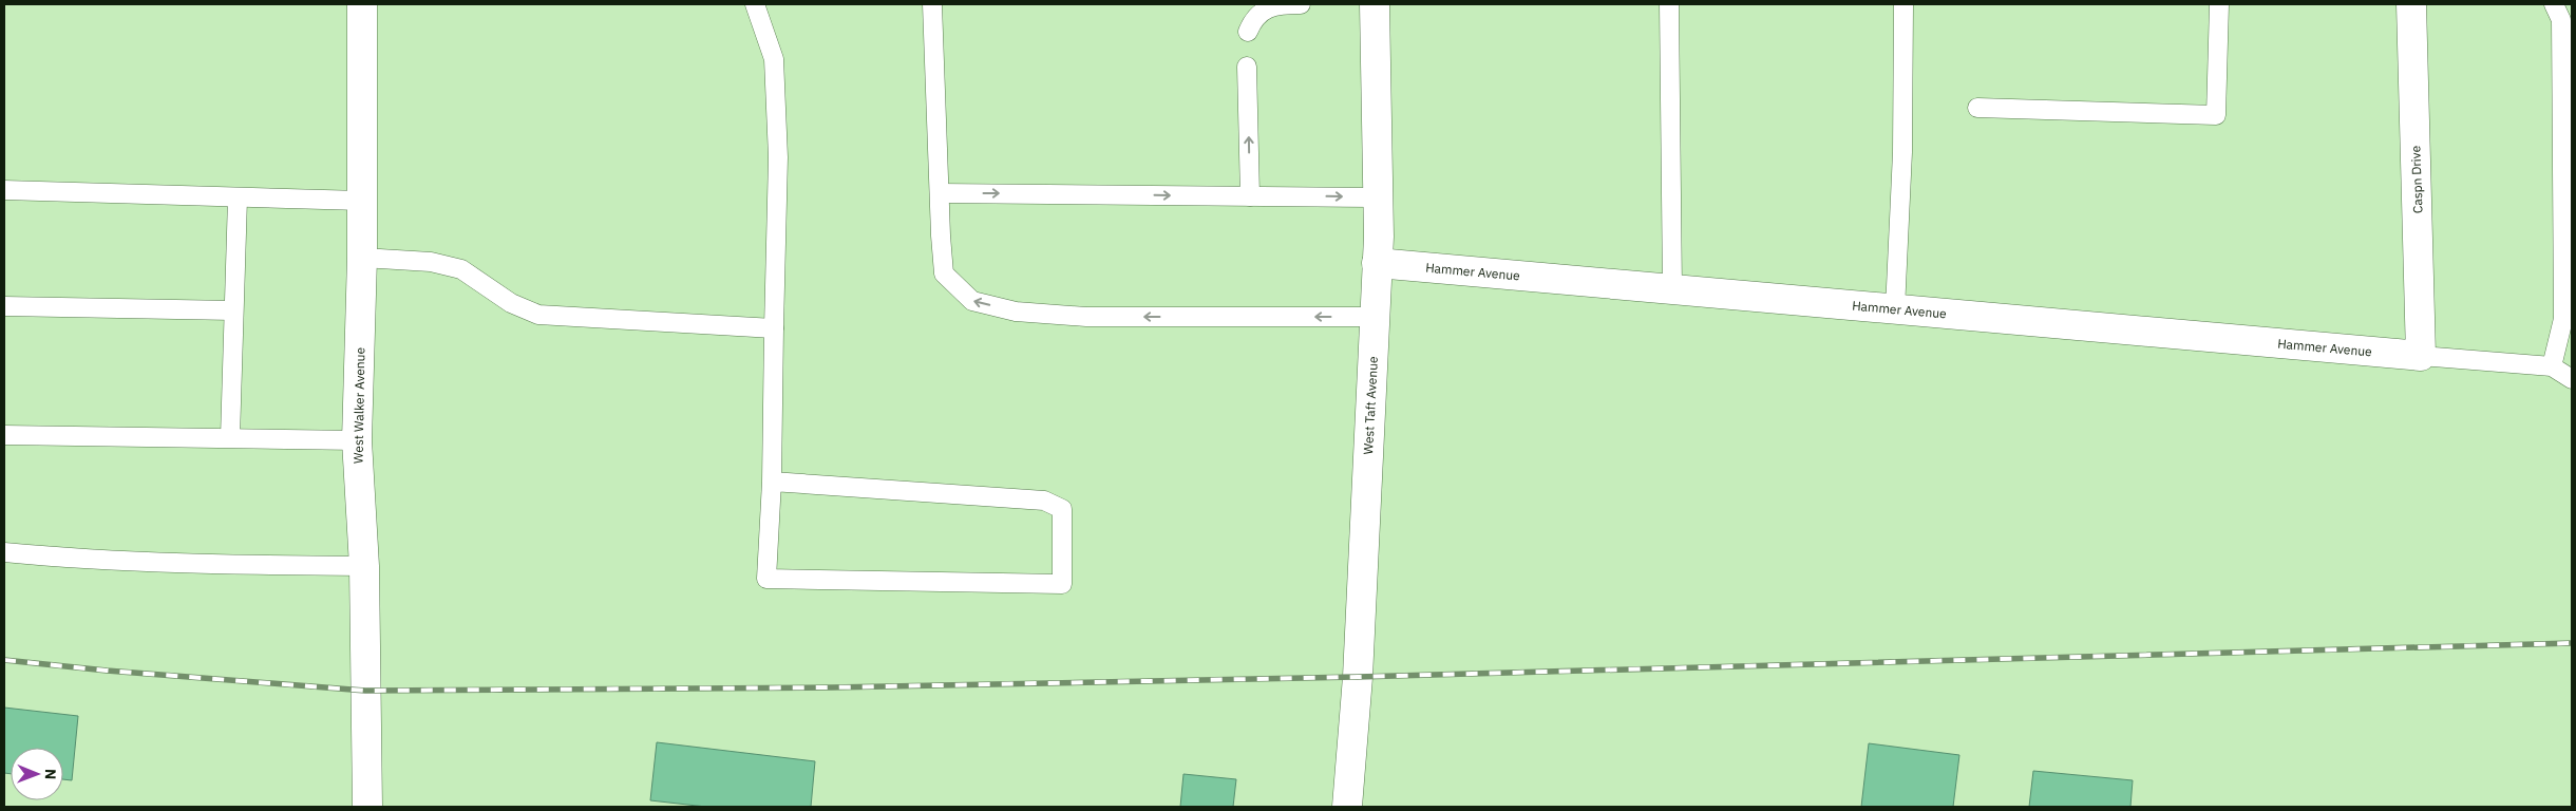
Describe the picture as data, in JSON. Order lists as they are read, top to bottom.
{
  "streets": {
    "street": [
      "Caspn Drive",
      "Hammer Avenue",
      "West Walker Avenue",
      "West Taft Avenue"
    ]
  },
  "crossings": [
    ["Caspn Drive", "Hammer Avenue"],
    ["Hammer Avenue", "West Taft Avenue"]
  ],
  "north": "right"
}
